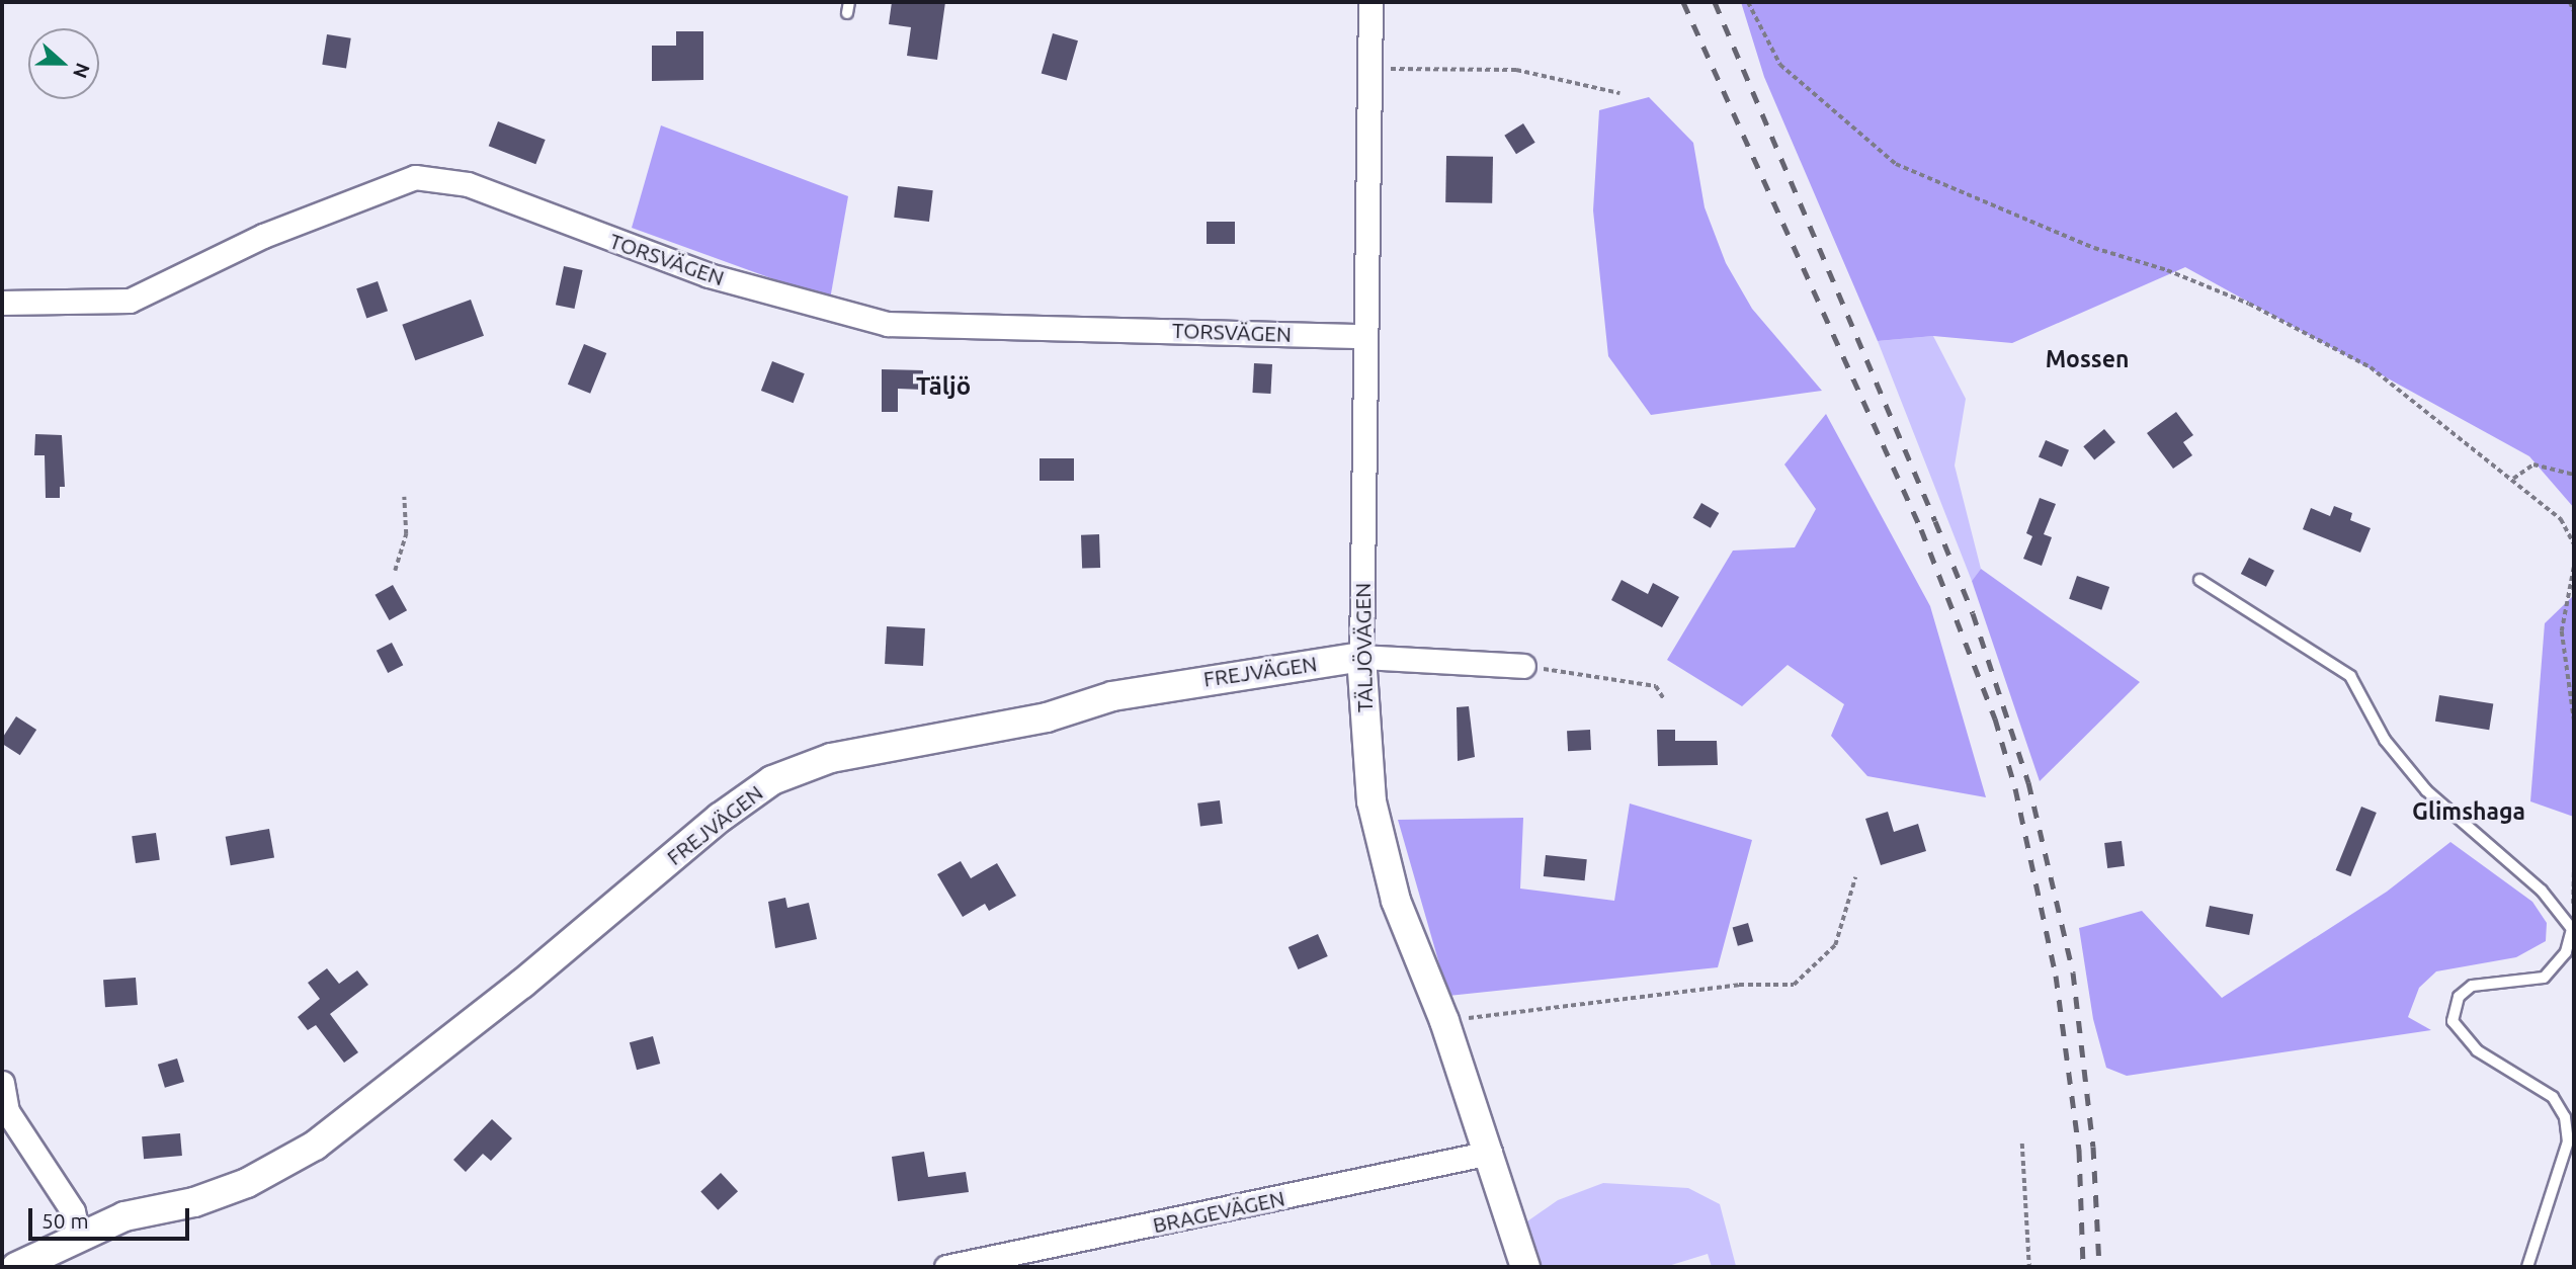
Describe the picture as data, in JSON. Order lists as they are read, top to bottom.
{
  "streets": {
    "street": [
      "TORSVÄGEN",
      "TÄLJÖVÄGEN",
      "FREJVÄGEN",
      "BRAGEVÄGEN"
    ]
  },
  "crossings": [
    ["TORSVÄGEN", "TÄLJÖVÄGEN"],
    ["TÄLJÖVÄGEN", "FREJVÄGEN"],
    ["TÄLJÖVÄGEN", "BRAGEVÄGEN"]
  ],
  "districts": ["Mossen", "Täljö", "Glimshaga"],
  "scale_bar": "50 m",
  "north": "right"
}
